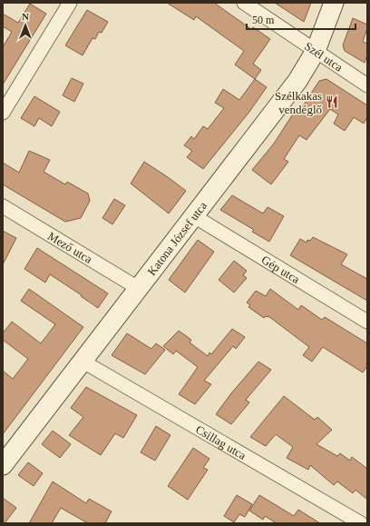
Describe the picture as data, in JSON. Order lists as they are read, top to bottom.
{
  "streets": {
    "street": [
      "Szél utca",
      "Katona József utca",
      "Mező utca",
      "Gép utca",
      "Csillag utca"
    ]
  },
  "crossings": [
    ["Szél utca", "Katona József utca"],
    ["Katona József utca", "Mező utca"],
    ["Katona József utca", "Gép utca"],
    ["Katona József utca", "Csillag utca"]
  ],
  "places": {
    "restaurant": ["Szélkakas vendéglő"]
  },
  "scale_bar": "50 m",
  "north": "top"
}
